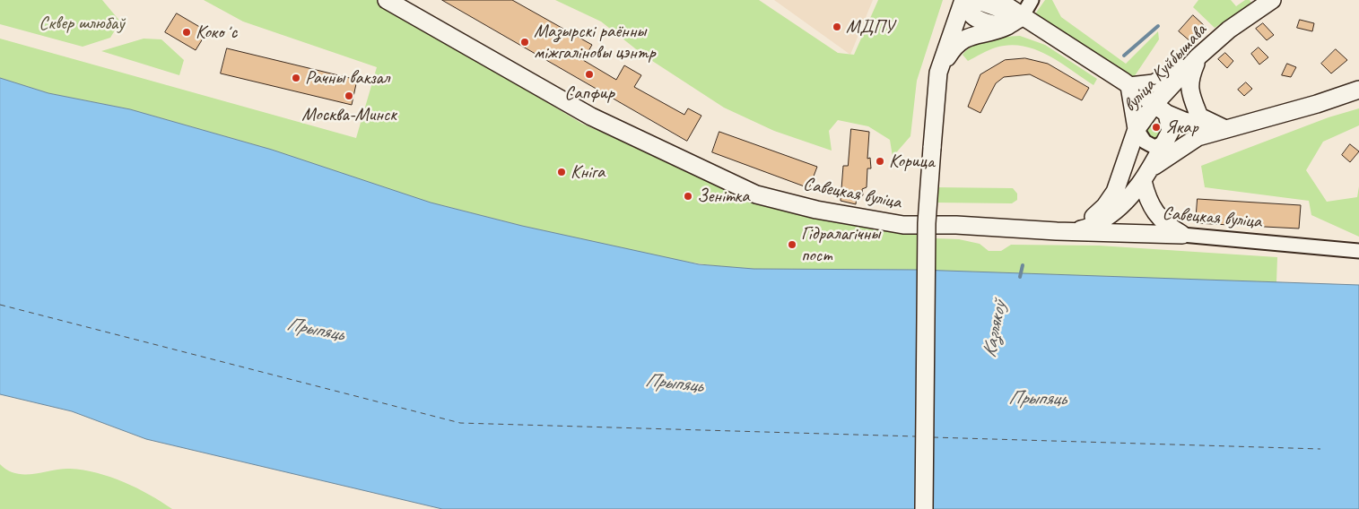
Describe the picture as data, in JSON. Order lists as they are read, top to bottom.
{
  "streets": {
    "main road": ["вуліца Куйбышава", "Савецкая вуліца"]
  },
  "crossings": [
    ["вуліца Куйбышава", "Савецкая вуліца"]
  ],
  "water": ["Прыпяць", "Казлякоў"],
  "parks": ["Сквер шлюбаў"],
  "places": [
    "МДПУ",
    "Кокоʼс",
    "Мазырскі раённы міжгаліновы цэнтр",
    "Сапфир",
    "Рачны вакзал",
    "Москва-Минск",
    "Якар",
    "Корица",
    "Кніга",
    "Зенітка",
    "Гідралагічны пост"
  ]
}
